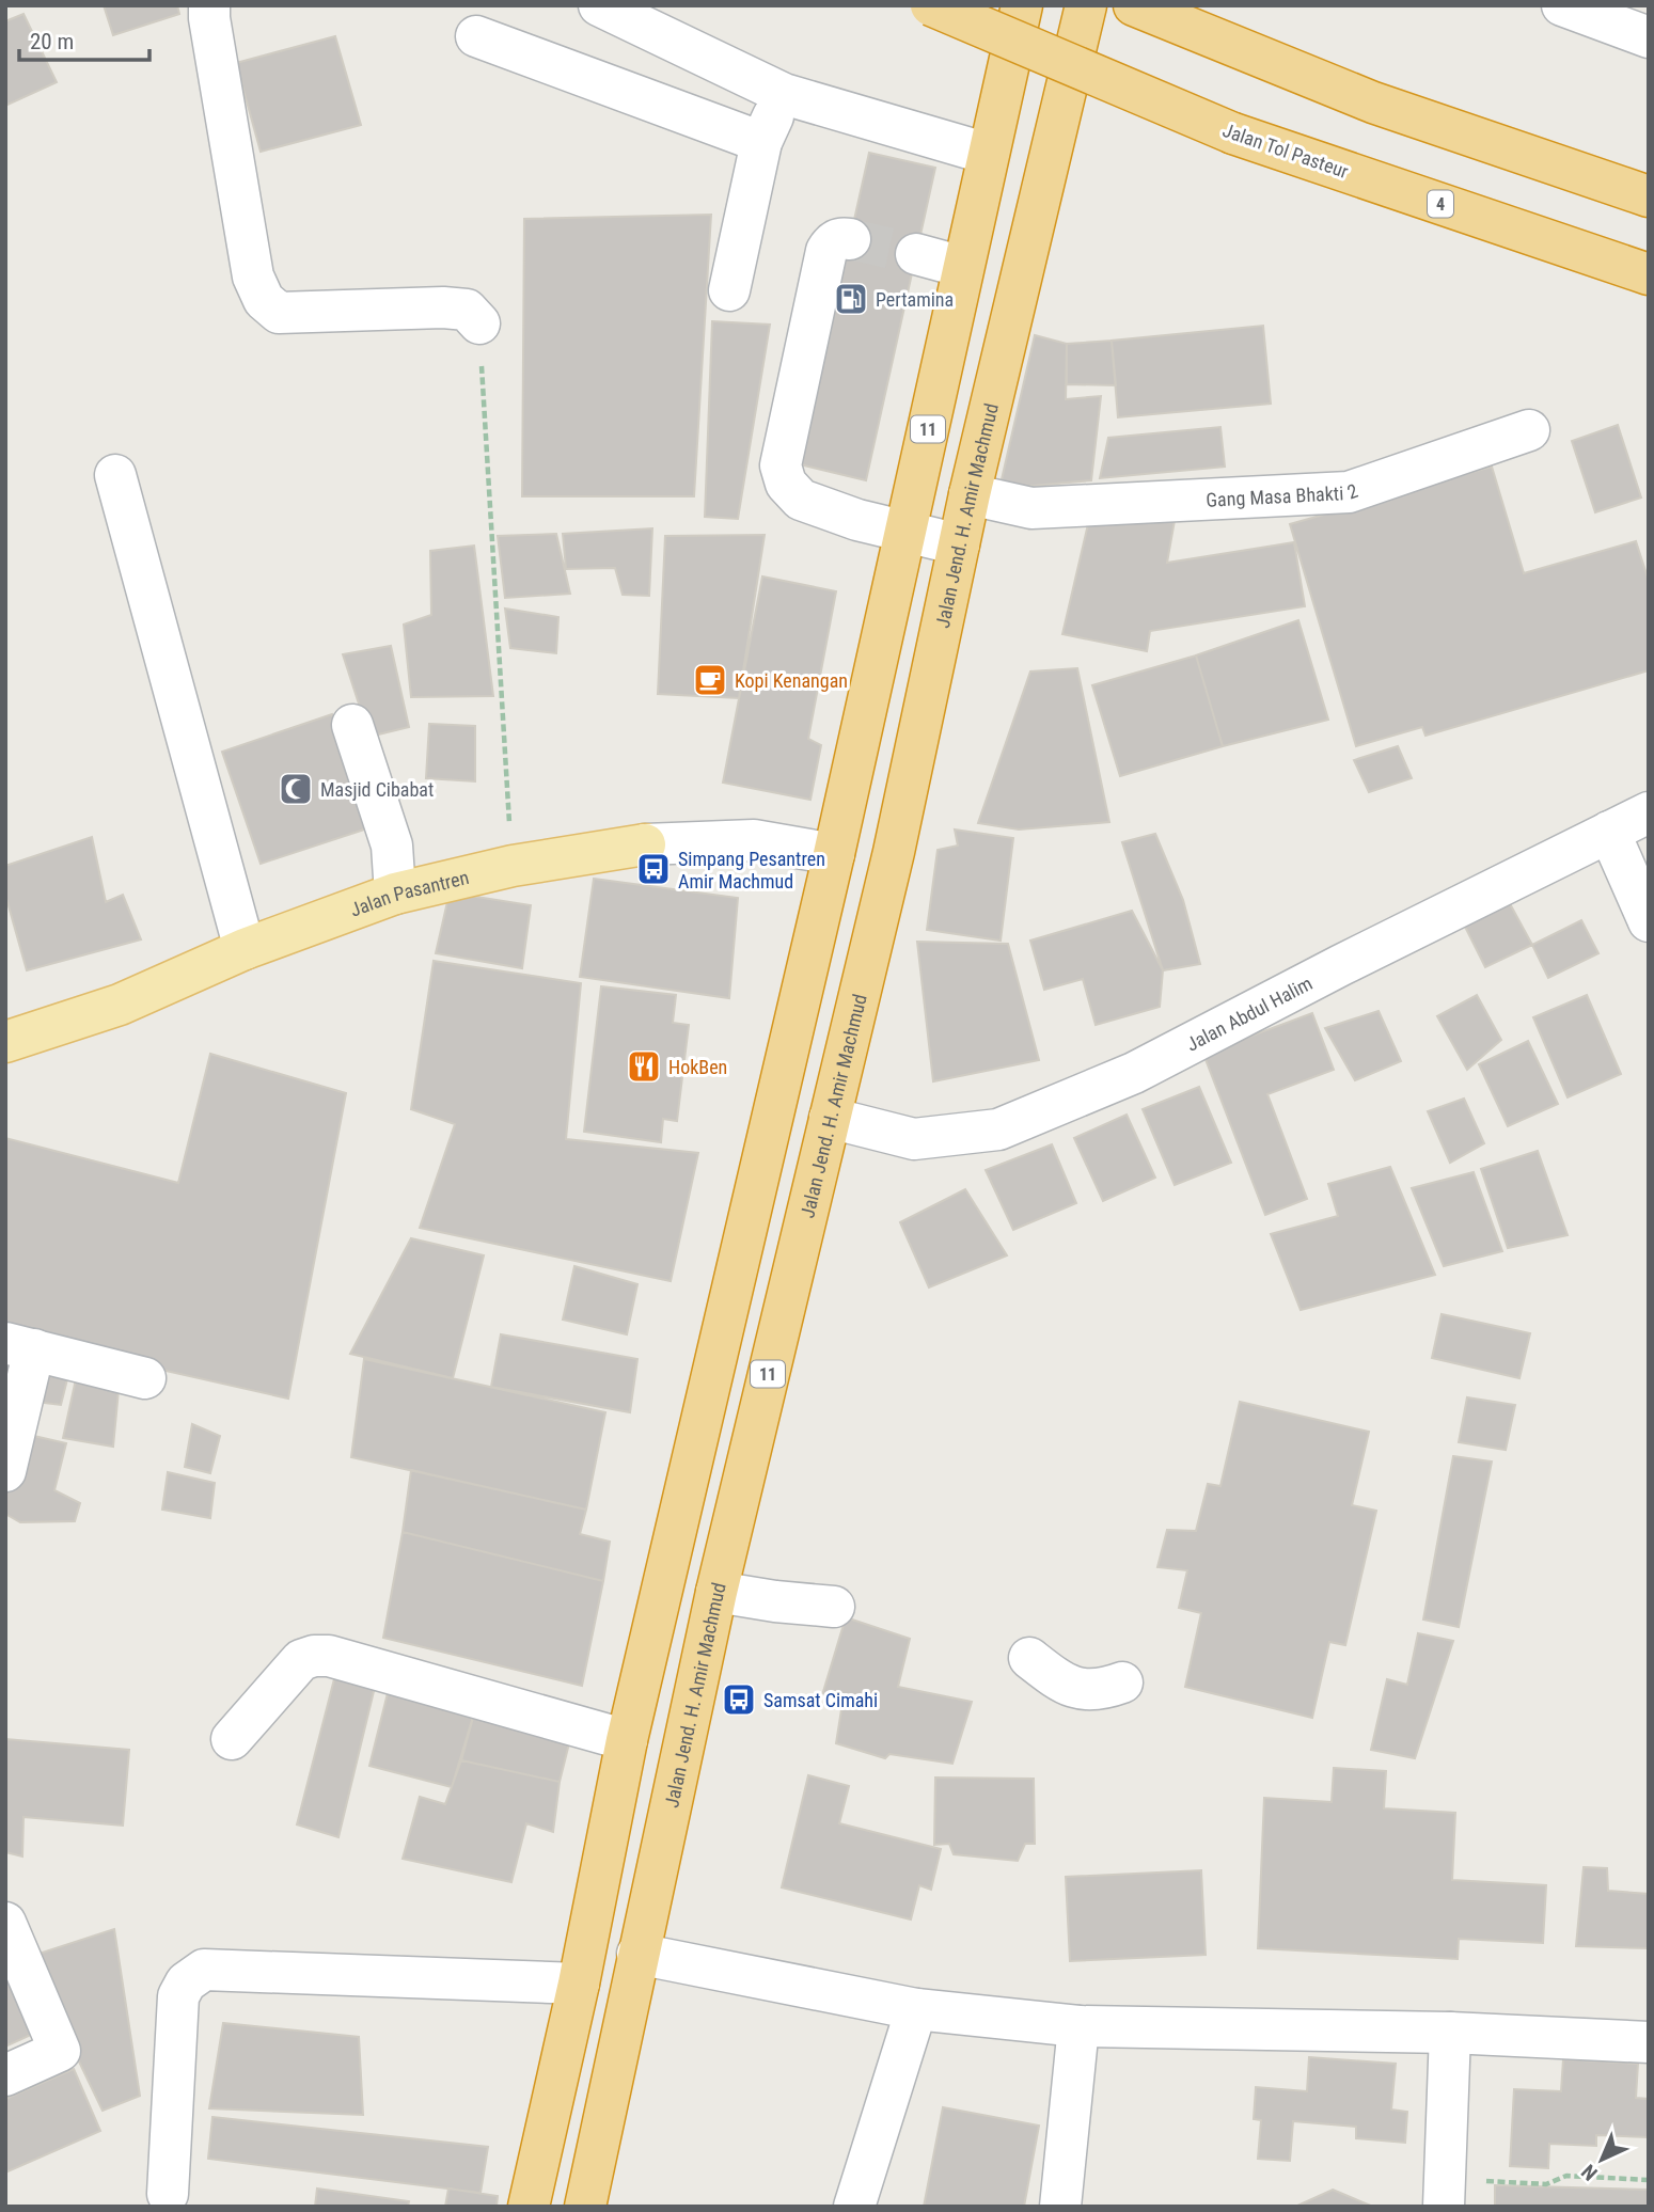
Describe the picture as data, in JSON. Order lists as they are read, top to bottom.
{
  "streets": {
    "highway": [
      "Jalan Tol Pasteur",
      "4",
      "11",
      "Jalan Jend. H. Amir Machmud"
    ],
    "main road": ["Jalan Pasantren"],
    "street": ["Gang Masa Bhakti 2", "Jalan Abdul Halim"]
  },
  "crossings": [
    ["11", "Jalan Pasantren"],
    ["Gang Masa Bhakti 2", "Jalan Jend. H. Amir Machmud"],
    ["Jalan Jend. H. Amir Machmud", "Jalan Abdul Halim"]
  ],
  "places": {
    "fuel station": ["Pertamina"],
    "cafe": ["Kopi Kenangan"],
    "mosque": ["Masjid Cibabat"],
    "bus stop": ["Simpang Pesantren Amir Machmud", "Samsat Cimahi"],
    "restaurant": ["HokBen"]
  },
  "scale_bar": "20 m",
  "north": "bottom left"
}
